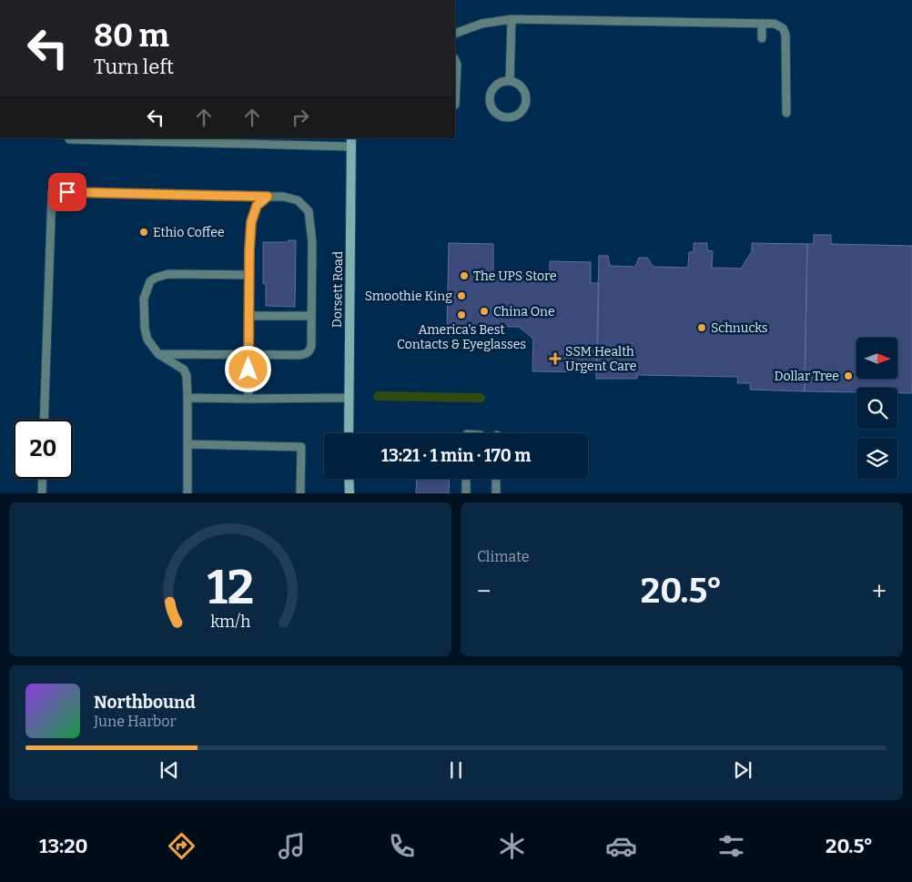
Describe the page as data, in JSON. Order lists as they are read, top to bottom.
{
  "streets": {
    "main road": ["Dorsett Road"]
  },
  "places": {
    "other": [
      "Ethio Coffee",
      "The UPS Store",
      "Smoothie King",
      "China One",
      "America's Best Contacts & Eyeglasses",
      "Schnucks",
      "Dollar Tree"
    ],
    "health": ["SSM Health Urgent Care"]
  },
  "north": "right",
  "page": {
    "turn": ["80 m", "Turn left"],
    "limit": "20",
    "trip": "13:21 · 1 min · 170 m",
    "tile": "Climate",
    "heat": ["−", "20.5°", "+"],
    "song": ["Northbound", "June Harbor"],
    "tabs": ["13:20", "20.5°"],
    "gauge": ["12", "km/h"]
  }
}
